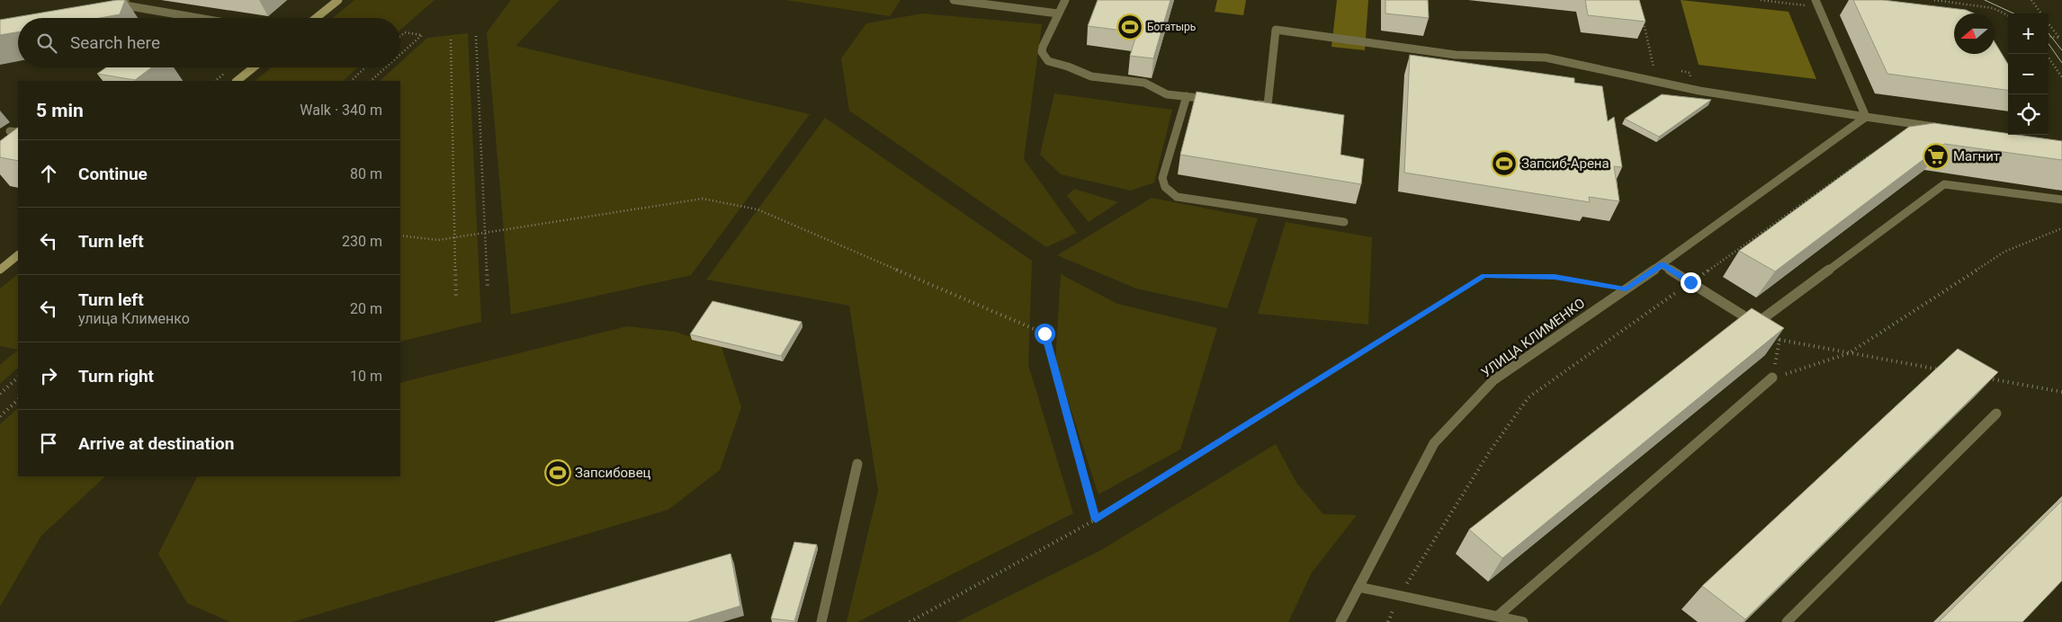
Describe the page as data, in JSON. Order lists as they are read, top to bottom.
{
  "streets": {
    "street": ["УЛИЦА КЛИМЕНКО"]
  },
  "places": {
    "sports": ["Богатырь", "Запсиб-Арена", "Запсибовец"],
    "supermarket": ["Магнит"]
  },
  "north": "left",
  "page": {
    "map_buttons": ["+", "−"],
    "search": "Search here",
    "heading": ["5 min", "Walk · 340 m"],
    "list": [
      ["Continue", "80 m"],
      ["Turn left", "230 m"],
      ["Turn left", "улица Клименко", "20 m"],
      ["Turn right", "10 m"],
      "Arrive at destination"
    ]
  }
}
